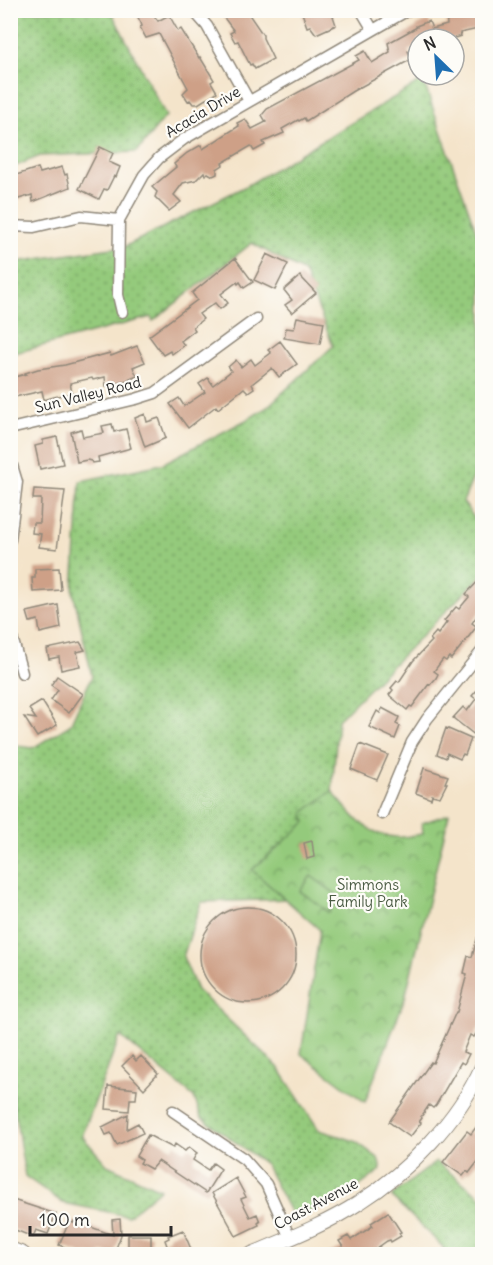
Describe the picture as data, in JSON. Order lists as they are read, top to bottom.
{
  "streets": {
    "street": ["Acacia Drive", "Sun Valley Road", "Coast Avenue"]
  },
  "parks": ["Simmons Family Park"],
  "scale_bar": "100 m",
  "north": "top left"
}
